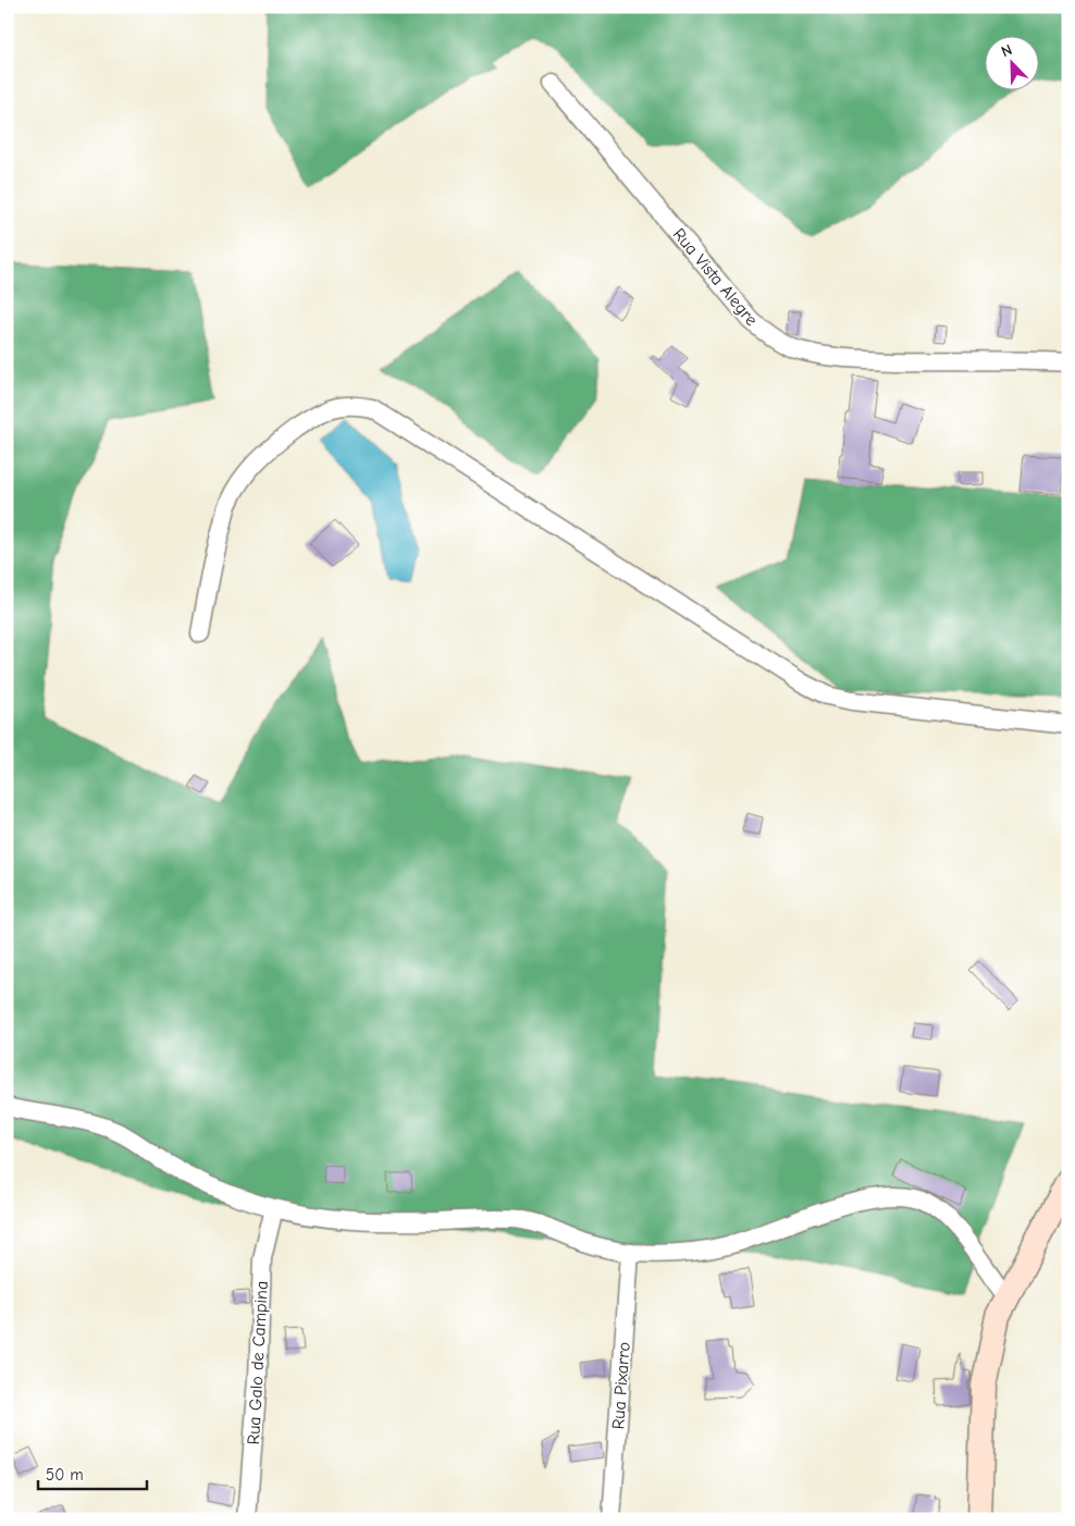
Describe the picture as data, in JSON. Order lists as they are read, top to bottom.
{
  "streets": {
    "street": ["Rua Vista Alegre", "Rua Galo de Campina", "Rua Pixarro"]
  },
  "scale_bar": "50 m",
  "north": "top left"
}
